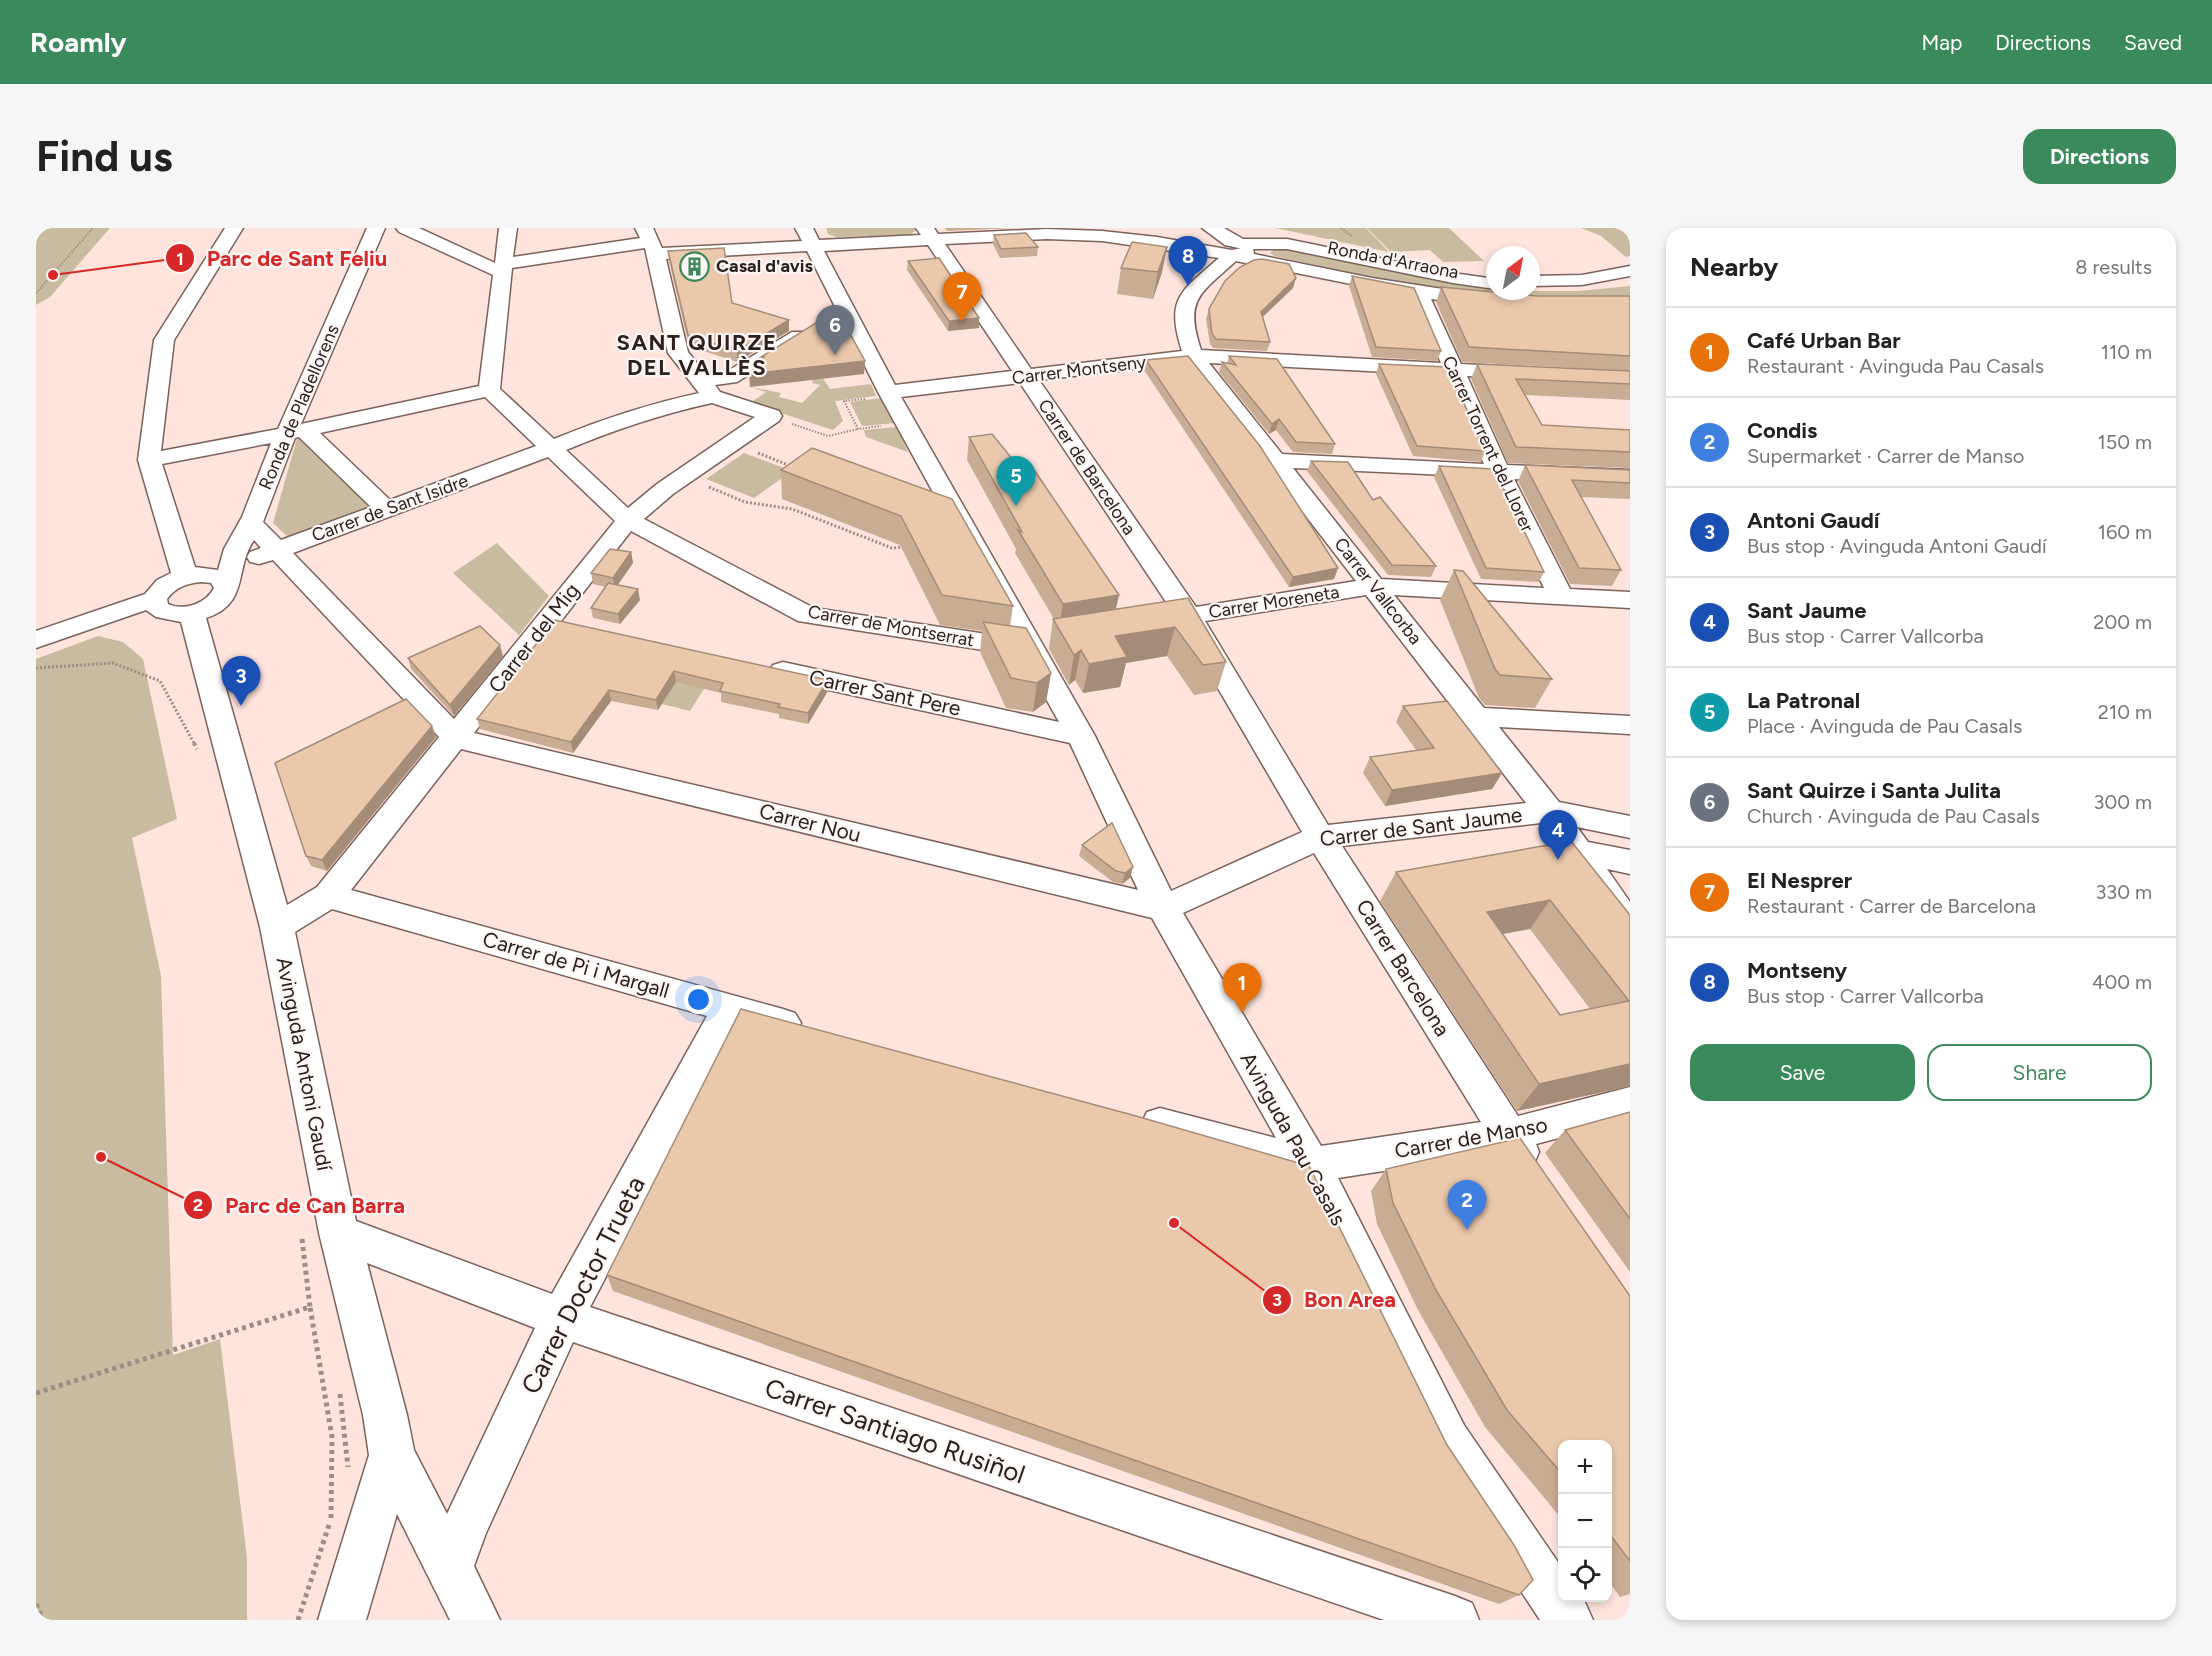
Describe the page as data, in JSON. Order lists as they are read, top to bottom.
{
  "streets": {
    "street": [
      "Ronda d'Arraona",
      "Carrer Montseny",
      "Ronda de Pladellorens",
      "Carrer Torrent del Llorer",
      "Carrer de Barcelona",
      "Carrer de Sant Isidre",
      "Carrer Vallcorba",
      "Carrer Moreneta",
      "Carrer de Montserrat",
      "Carrer del Mig",
      "Carrer Sant Pere",
      "Carrer Nou",
      "Carrer de Sant Jaume",
      "Carrer de Pi i Margall",
      "Carrer Barcelona",
      "Avinguda Antoni Gaudí",
      "Carrer de Manso",
      "Avinguda Pau Casals",
      "Carrer Doctor Trueta",
      "Carrer Santiago Rusiñol"
    ]
  },
  "crossings": [
    ["Ronda d'Arraona", "Carrer Vallcorba"],
    ["Carrer Montseny", "Carrer Torrent del Llorer"],
    ["Carrer Montseny", "Carrer de Barcelona"],
    ["Carrer Montseny", "Carrer Vallcorba"],
    ["Carrer Montseny", "Avinguda Pau Casals"],
    ["Ronda de Pladellorens", "Carrer de Sant Isidre"],
    ["Carrer Torrent del Llorer", "Carrer Moreneta"],
    ["Carrer de Barcelona", "Carrer Moreneta"],
    ["Carrer de Barcelona", "Carrer Barcelona"],
    ["Carrer de Sant Isidre", "Carrer de Montserrat"],
    ["Carrer de Sant Isidre", "Avinguda Pau Casals"],
    ["Carrer Vallcorba", "Carrer Moreneta"],
    ["Carrer Vallcorba", "Carrer de Sant Jaume"],
    ["Carrer Moreneta", "Carrer Barcelona"],
    ["Carrer de Montserrat", "Carrer del Mig"],
    ["Carrer de Montserrat", "Avinguda Pau Casals"],
    ["Carrer del Mig", "Carrer Nou"],
    ["Carrer del Mig", "Carrer de Pi i Margall"],
    ["Carrer del Mig", "Avinguda Antoni Gaudí"],
    ["Carrer Sant Pere", "Avinguda Pau Casals"],
    ["Carrer Nou", "Carrer de Sant Jaume"],
    ["Carrer Nou", "Avinguda Pau Casals"],
    ["Carrer de Sant Jaume", "Carrer Barcelona"],
    ["Carrer de Sant Jaume", "Avinguda Pau Casals"],
    ["Carrer de Pi i Margall", "Carrer Doctor Trueta"],
    ["Carrer Barcelona", "Carrer de Manso"],
    ["Avinguda Antoni Gaudí", "Carrer Santiago Rusiñol"],
    ["Carrer de Manso", "Avinguda Pau Casals"],
    ["Carrer Doctor Trueta", "Carrer Santiago Rusiñol"]
  ],
  "districts": ["SANT QUIRZE DEL VALLÈS"],
  "places": {
    "building": ["Casal d'avis"],
    "other": ["Parc de Sant Feliu", "Parc de Can Barra", "Bon Area"]
  },
  "north": "top right",
  "page": {
    "header": "Roamly",
    "nav": ["Map", "Directions", "Saved"],
    "buttons": [
      "Directions",
      ["Save", "Share"]
    ],
    "title": "Find us",
    "heading": ["Nearby", "8 results"],
    "pins": [
      "8",
      "7",
      "6",
      "5",
      "3",
      "4",
      "1",
      "2"
    ],
    "list": [
      {
        "mark": "1",
        "name": "Café Urban Bar",
        "note": "Restaurant · Avinguda Pau Casals",
        "value": "110 m"
      },
      {
        "mark": "2",
        "name": "Condis",
        "note": "Supermarket · Carrer de Manso",
        "value": "150 m"
      },
      {
        "mark": "3",
        "name": "Antoni Gaudí",
        "note": "Bus stop · Avinguda Antoni Gaudí",
        "value": "160 m"
      },
      {
        "mark": "4",
        "name": "Sant Jaume",
        "note": "Bus stop · Carrer Vallcorba",
        "value": "200 m"
      },
      {
        "mark": "5",
        "name": "La Patronal",
        "note": "Place · Avinguda de Pau Casals",
        "value": "210 m"
      },
      {
        "mark": "6",
        "name": "Sant Quirze i Santa Julita",
        "note": "Church · Avinguda de Pau Casals",
        "value": "300 m"
      },
      {
        "mark": "7",
        "name": "El Nesprer",
        "note": "Restaurant · Carrer de Barcelona",
        "value": "330 m"
      },
      {
        "mark": "8",
        "name": "Montseny",
        "note": "Bus stop · Carrer Vallcorba",
        "value": "400 m"
      }
    ],
    "map_buttons": ["+", "−"]
  }
}
